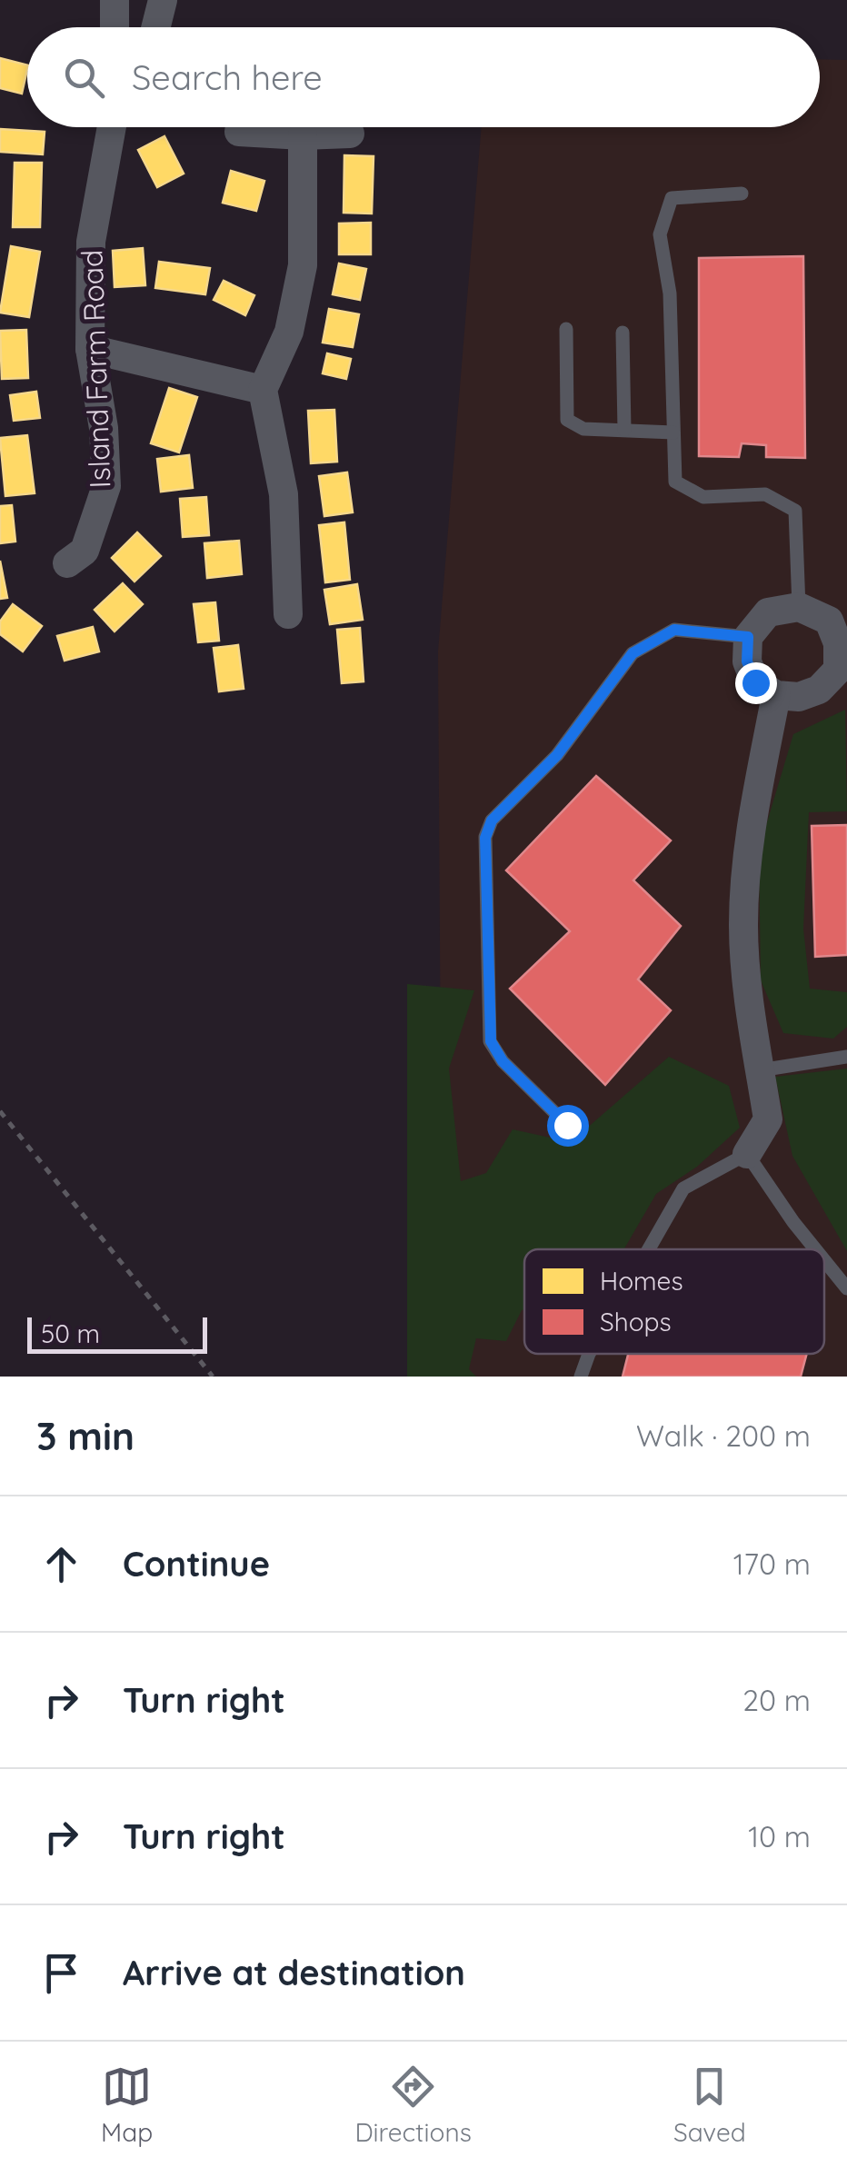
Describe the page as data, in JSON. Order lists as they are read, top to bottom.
{
  "streets": {
    "street": ["Island Farm Road"]
  },
  "legend": ["Homes", "Shops"],
  "scale_bar": "50 m",
  "page": {
    "search": "Search here",
    "scale": "50 m",
    "heading": ["3 min", "Walk · 200 m"],
    "list": [
      ["Continue", "170 m"],
      ["Turn right", "20 m"],
      ["Turn right", "10 m"],
      "Arrive at destination"
    ],
    "nav": ["Map", "Directions", "Saved"]
  }
}
